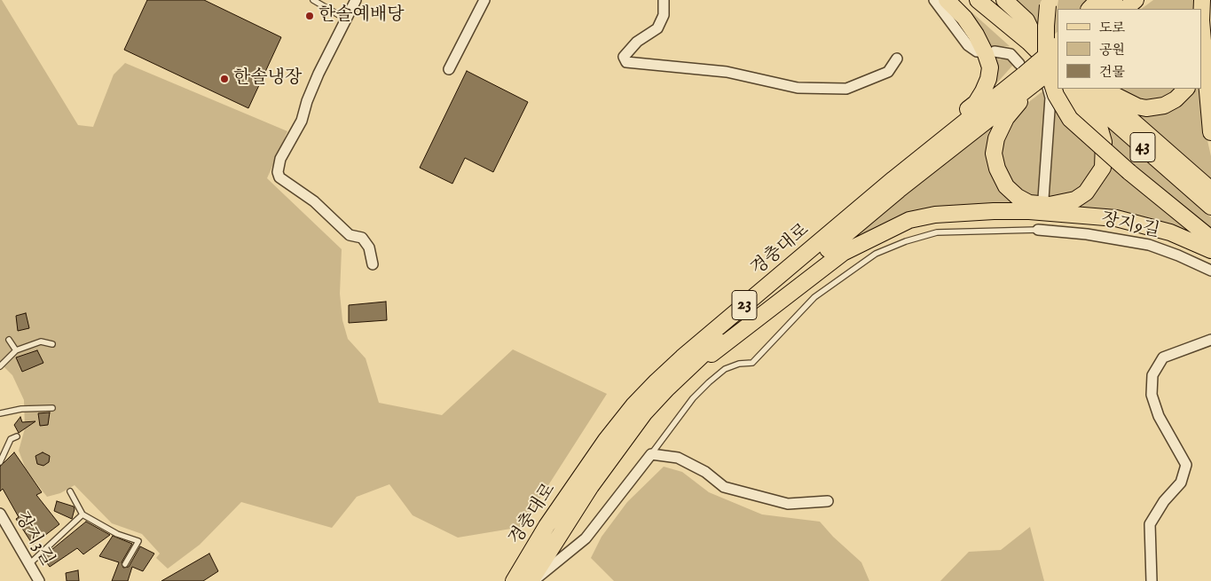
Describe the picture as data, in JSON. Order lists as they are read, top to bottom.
{
  "streets": {
    "main road": ["43", "경충대로", "23"],
    "street": ["장지9길", "장지3길"]
  },
  "places": ["한솔예배당", "한솔냉장"],
  "legend": ["도로", "공원", "건물"]
}
